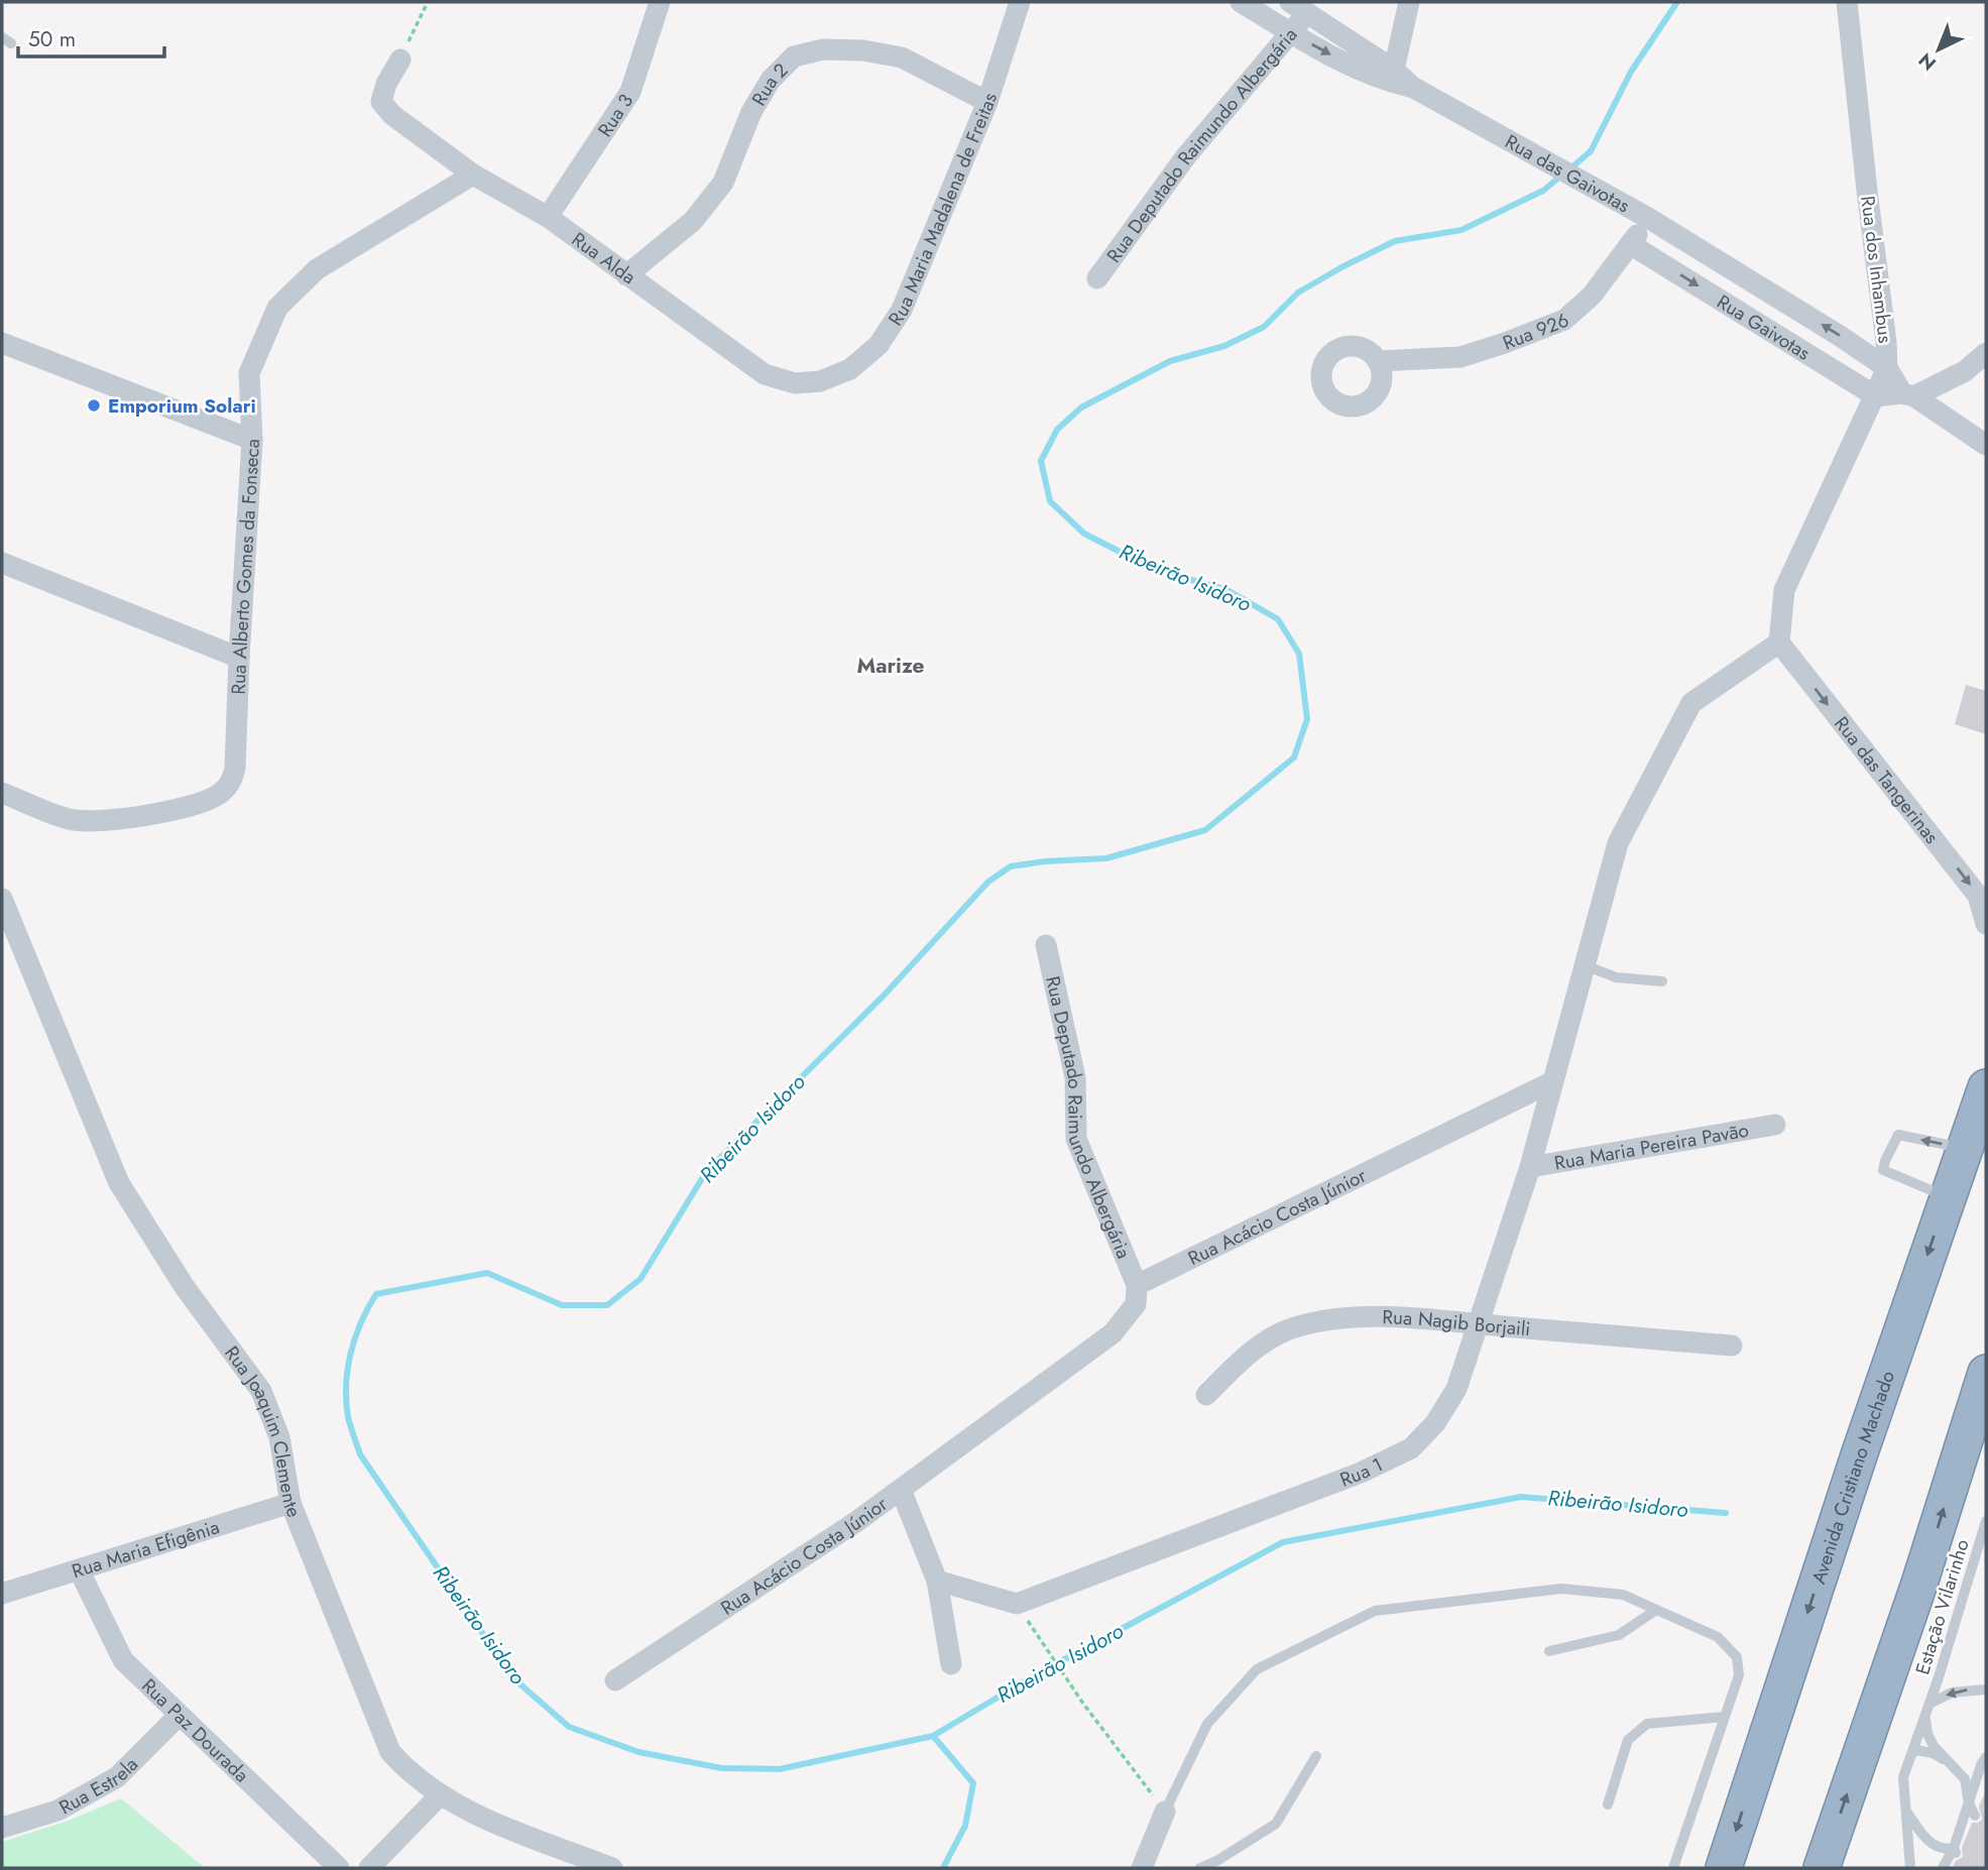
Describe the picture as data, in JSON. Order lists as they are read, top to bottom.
{
  "streets": {
    "highway": ["Avenida Cristiano Machado"],
    "street": [
      "Rua 2",
      "Rua 3",
      "Rua Deputado Raimundo Albergária",
      "Rua das Gaivotas",
      "Rua Maria Madalena de Freitas",
      "Rua Alda",
      "Rua dos Inhambus",
      "Rua Gaivotas",
      "Rua 926",
      "Rua Alberto Gomes da Fonseca",
      "Rua das Tangerinas",
      "Rua Maria Pereira Pavão",
      "Rua Acácio Costa Júnior",
      "Rua Nagib Borjaili",
      "Rua Joaquim Clemente",
      "Rua 1",
      "Rua Maria Efigênia",
      "Rua Paz Dourada",
      "Rua Estrela"
    ],
    "lane": ["Estação Vilarinho"]
  },
  "crossings": [
    ["Rua 2", "Rua Maria Madalena de Freitas"],
    ["Rua 2", "Rua Alda"],
    ["Rua 3", "Rua Alda"],
    ["Rua Deputado Raimundo Albergária", "Rua Acácio Costa Júnior"],
    ["Rua das Gaivotas", "Rua Gaivotas"],
    ["Rua das Gaivotas", "Rua 926"],
    ["Rua Maria Madalena de Freitas", "Rua Alda"],
    ["Rua Alda", "Rua Alberto Gomes da Fonseca"],
    ["Rua dos Inhambus", "Rua Gaivotas"],
    ["Rua dos Inhambus", "Rua das Tangerinas"],
    ["Rua Gaivotas", "Rua 926"],
    ["Rua Maria Pereira Pavão", "Rua 1"],
    ["Rua Acácio Costa Júnior", "Rua 1"],
    ["Rua Nagib Borjaili", "Rua 1"],
    ["Rua Joaquim Clemente", "Rua Maria Efigênia"],
    ["Rua Maria Efigênia", "Rua Paz Dourada"],
    ["Rua Paz Dourada", "Rua Estrela"]
  ],
  "one_way": ["Rua das Tangerinas"],
  "districts": ["Marize"],
  "water": ["Ribeirão Isidoro"],
  "places": ["Emporium Solari"],
  "scale_bar": "50 m",
  "north": "bottom left"
}
